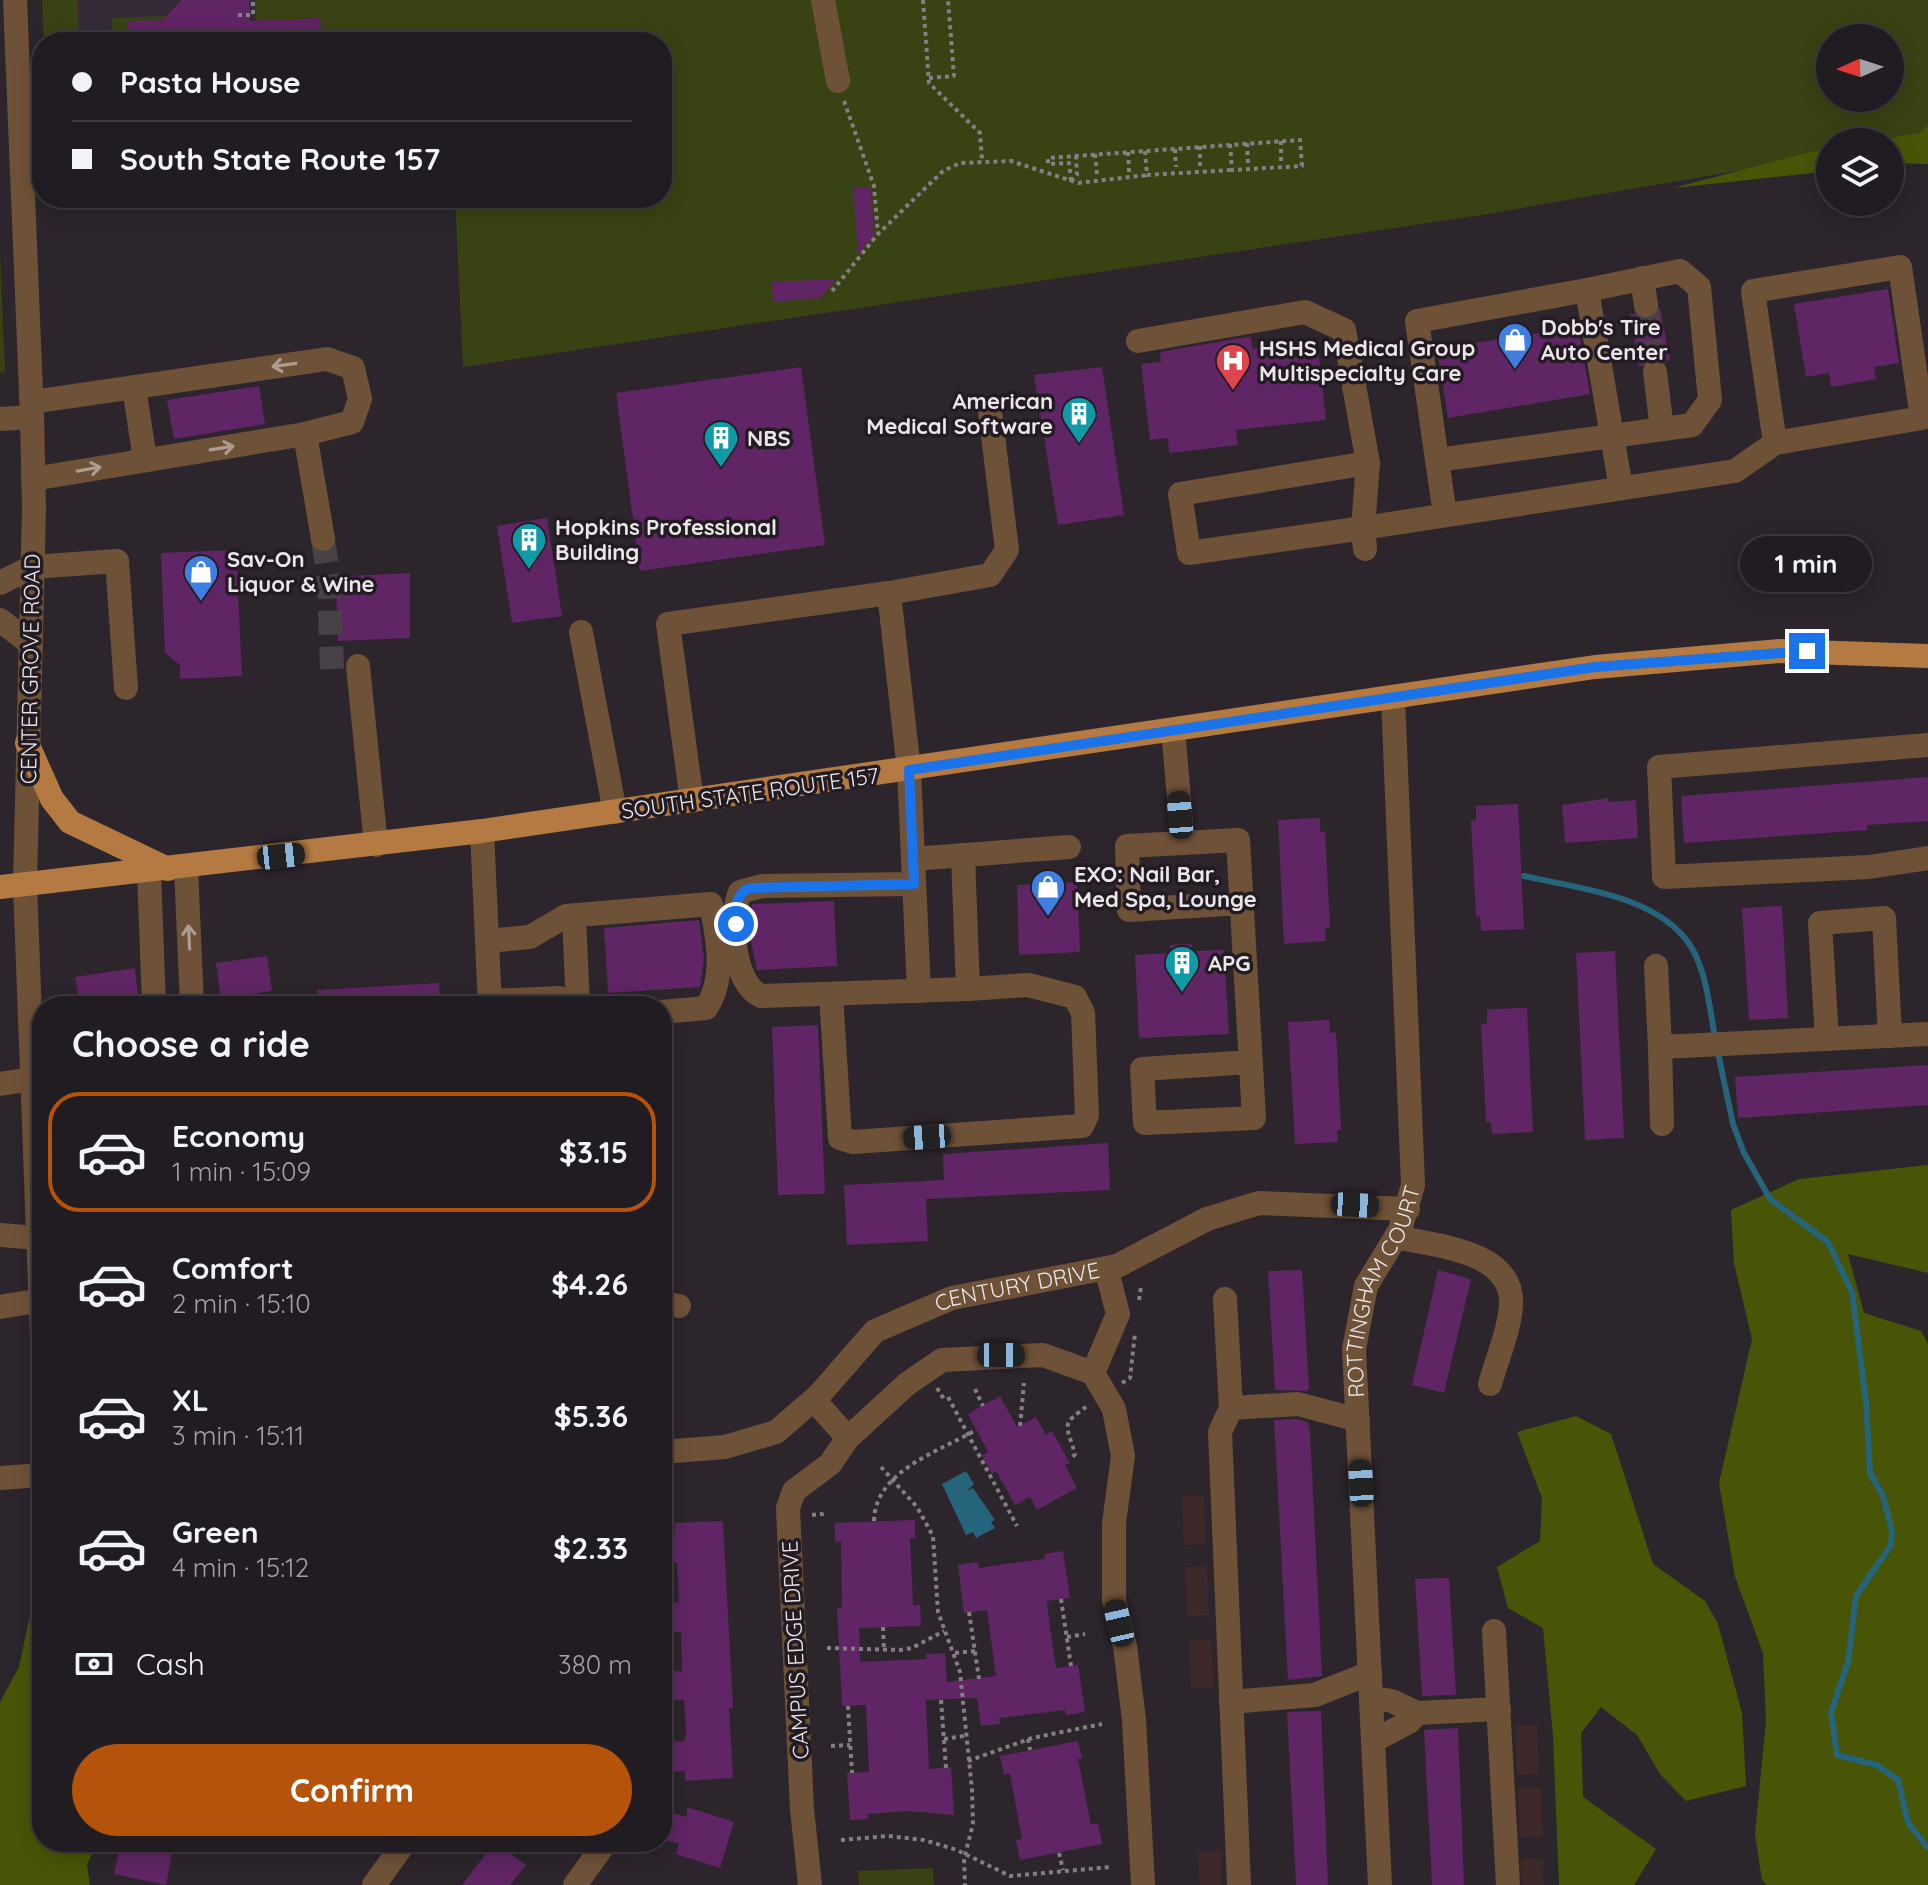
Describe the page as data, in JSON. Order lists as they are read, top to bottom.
{
  "streets": {
    "main road": ["SOUTH STATE ROUTE 157"],
    "street": [
      "CENTER GROVE ROAD",
      "CENTURY DRIVE",
      "ROTTINGHAM COURT",
      "CAMPUS EDGE DRIVE"
    ]
  },
  "crossings": [
    ["CENTER GROVE ROAD", "SOUTH STATE ROUTE 157"],
    ["SOUTH STATE ROUTE 157", "ROTTINGHAM COURT"],
    ["CENTURY DRIVE", "ROTTINGHAM COURT"]
  ],
  "places": {
    "shop": ["Dobb's Tire Auto Center", "Sav-On Liquor & Wine", "EXO: Nail Bar, Med Spa, Lounge"],
    "hospital": ["HSHS Medical Group Multispecialty Care"],
    "building": [
      "American Medical Software",
      "NBS",
      "Hopkins Professional Building",
      "APG"
    ]
  },
  "north": "left",
  "page": {
    "banner": ["Pasta House", "South State Route 157"],
    "bubble": "1 min",
    "heading": "Choose a ride",
    "list": [
      {
        "name": "Economy",
        "note": "1 min · 15:09",
        "value": "$3.15"
      },
      {
        "name": "Comfort",
        "note": "2 min · 15:10",
        "value": "$4.26"
      },
      {
        "name": "XL",
        "note": "3 min · 15:11",
        "value": "$5.36"
      },
      {
        "name": "Green",
        "note": "4 min · 15:12",
        "value": "$2.33"
      }
    ],
    "pay": ["Cash", "380 m"],
    "buttons": "Confirm"
  }
}
